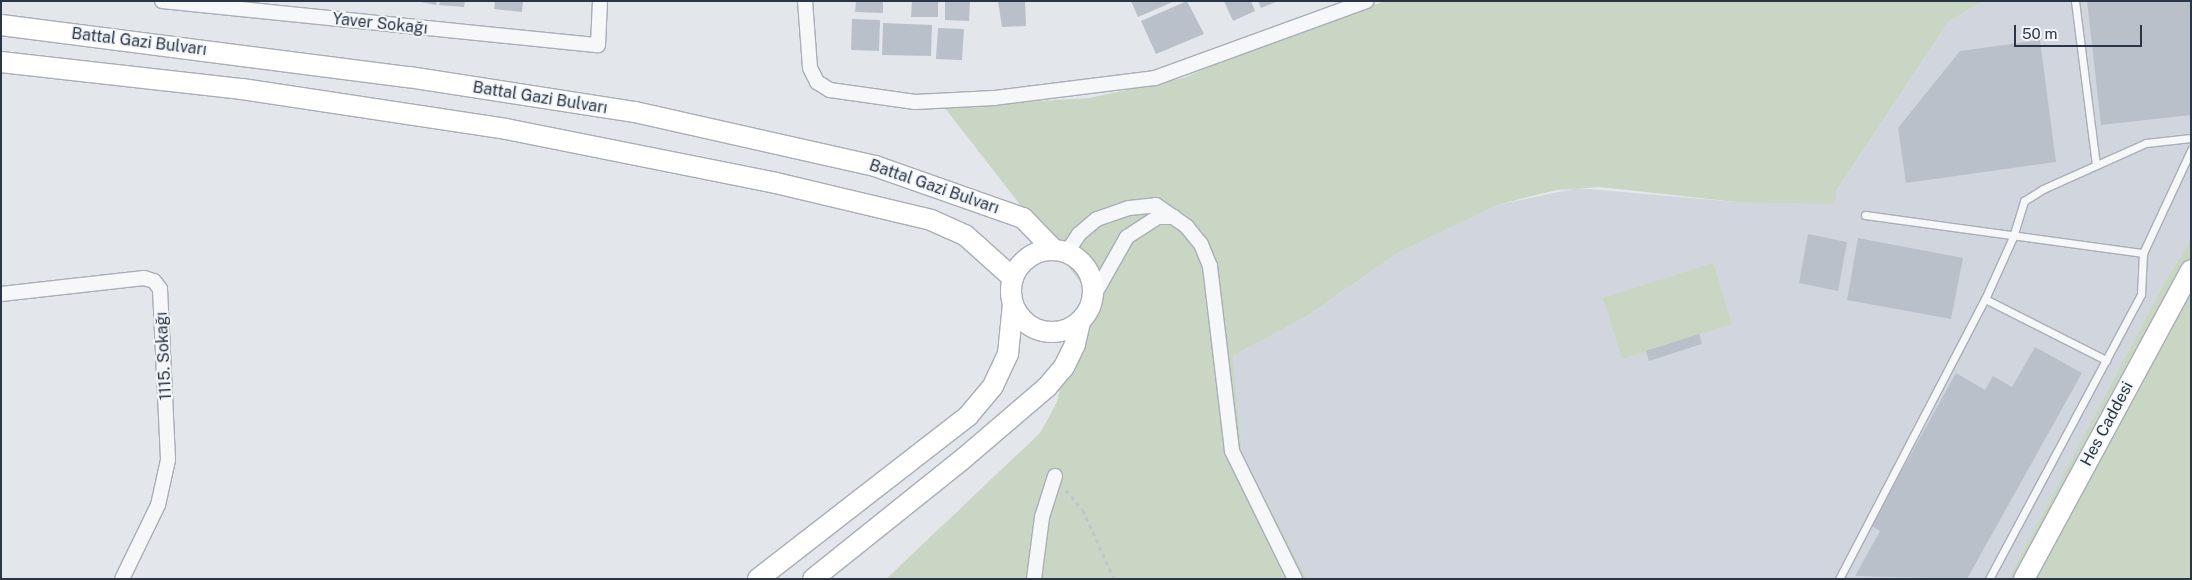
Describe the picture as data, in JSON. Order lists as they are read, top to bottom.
{
  "streets": {
    "street": [
      "Yaver Sokağı",
      "Battal Gazi Bulvarı",
      "1115. Sokağı",
      "Hes Caddesi"
    ]
  },
  "scale_bar": "50 m"
}
